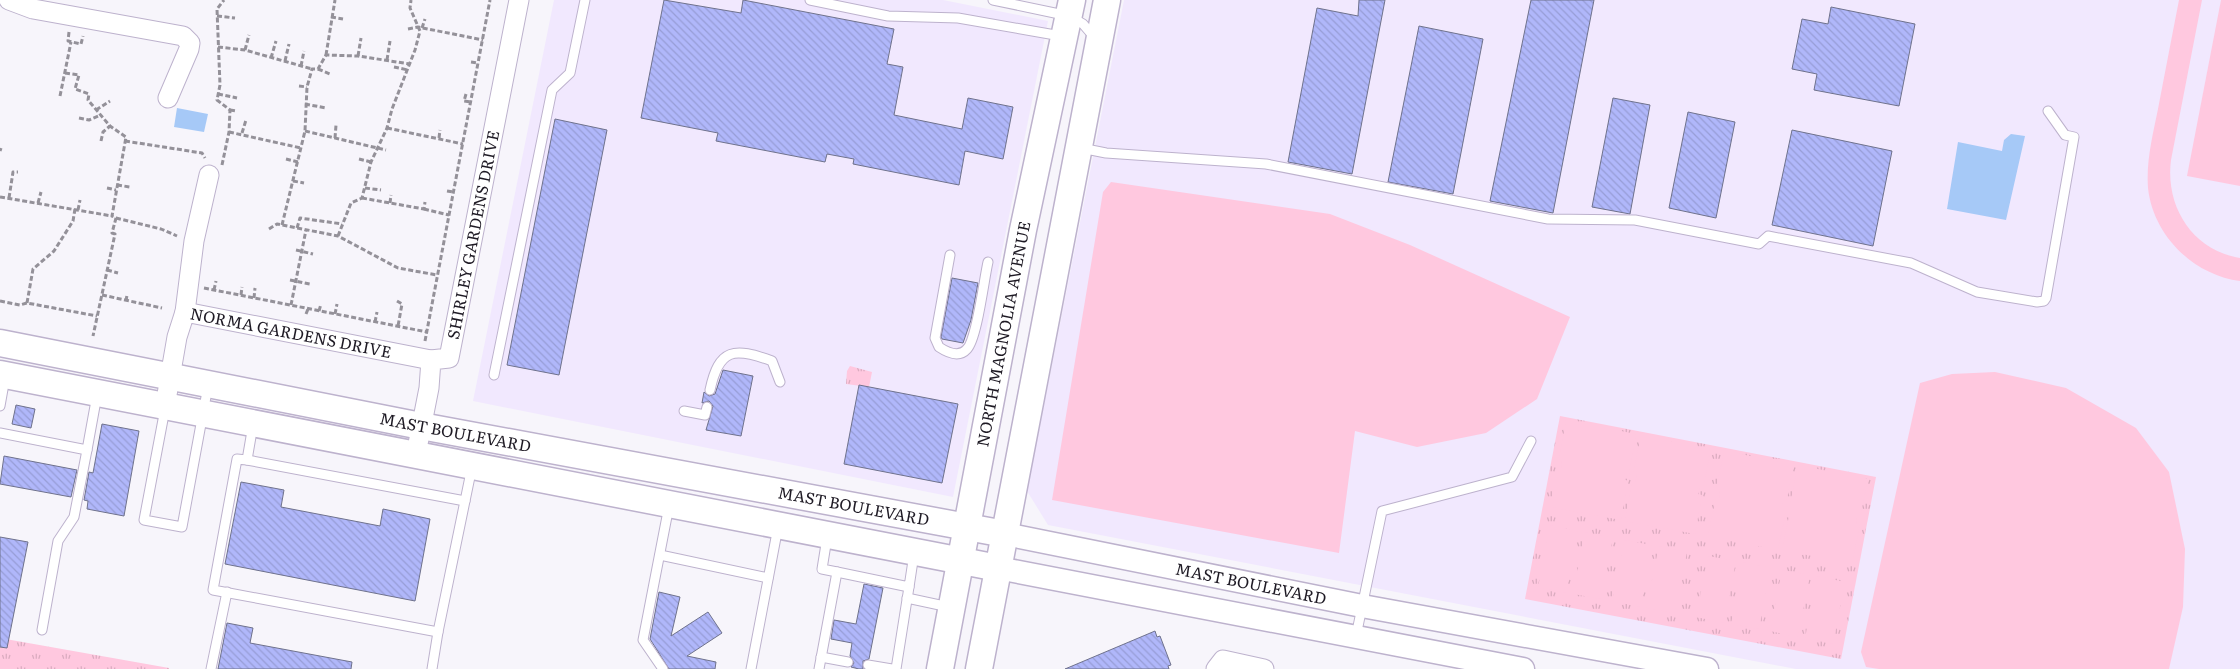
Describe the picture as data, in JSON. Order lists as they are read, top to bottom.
{
  "streets": {
    "main road": ["NORTH MAGNOLIA AVENUE", "MAST BOULEVARD"],
    "street": ["SHIRLEY GARDENS DRIVE", "NORMA GARDENS DRIVE"]
  },
  "crossings": [
    ["SHIRLEY GARDENS DRIVE", "NORMA GARDENS DRIVE"],
    ["NORMA GARDENS DRIVE", "MAST BOULEVARD"],
    ["NORTH MAGNOLIA AVENUE", "MAST BOULEVARD"]
  ]
}
